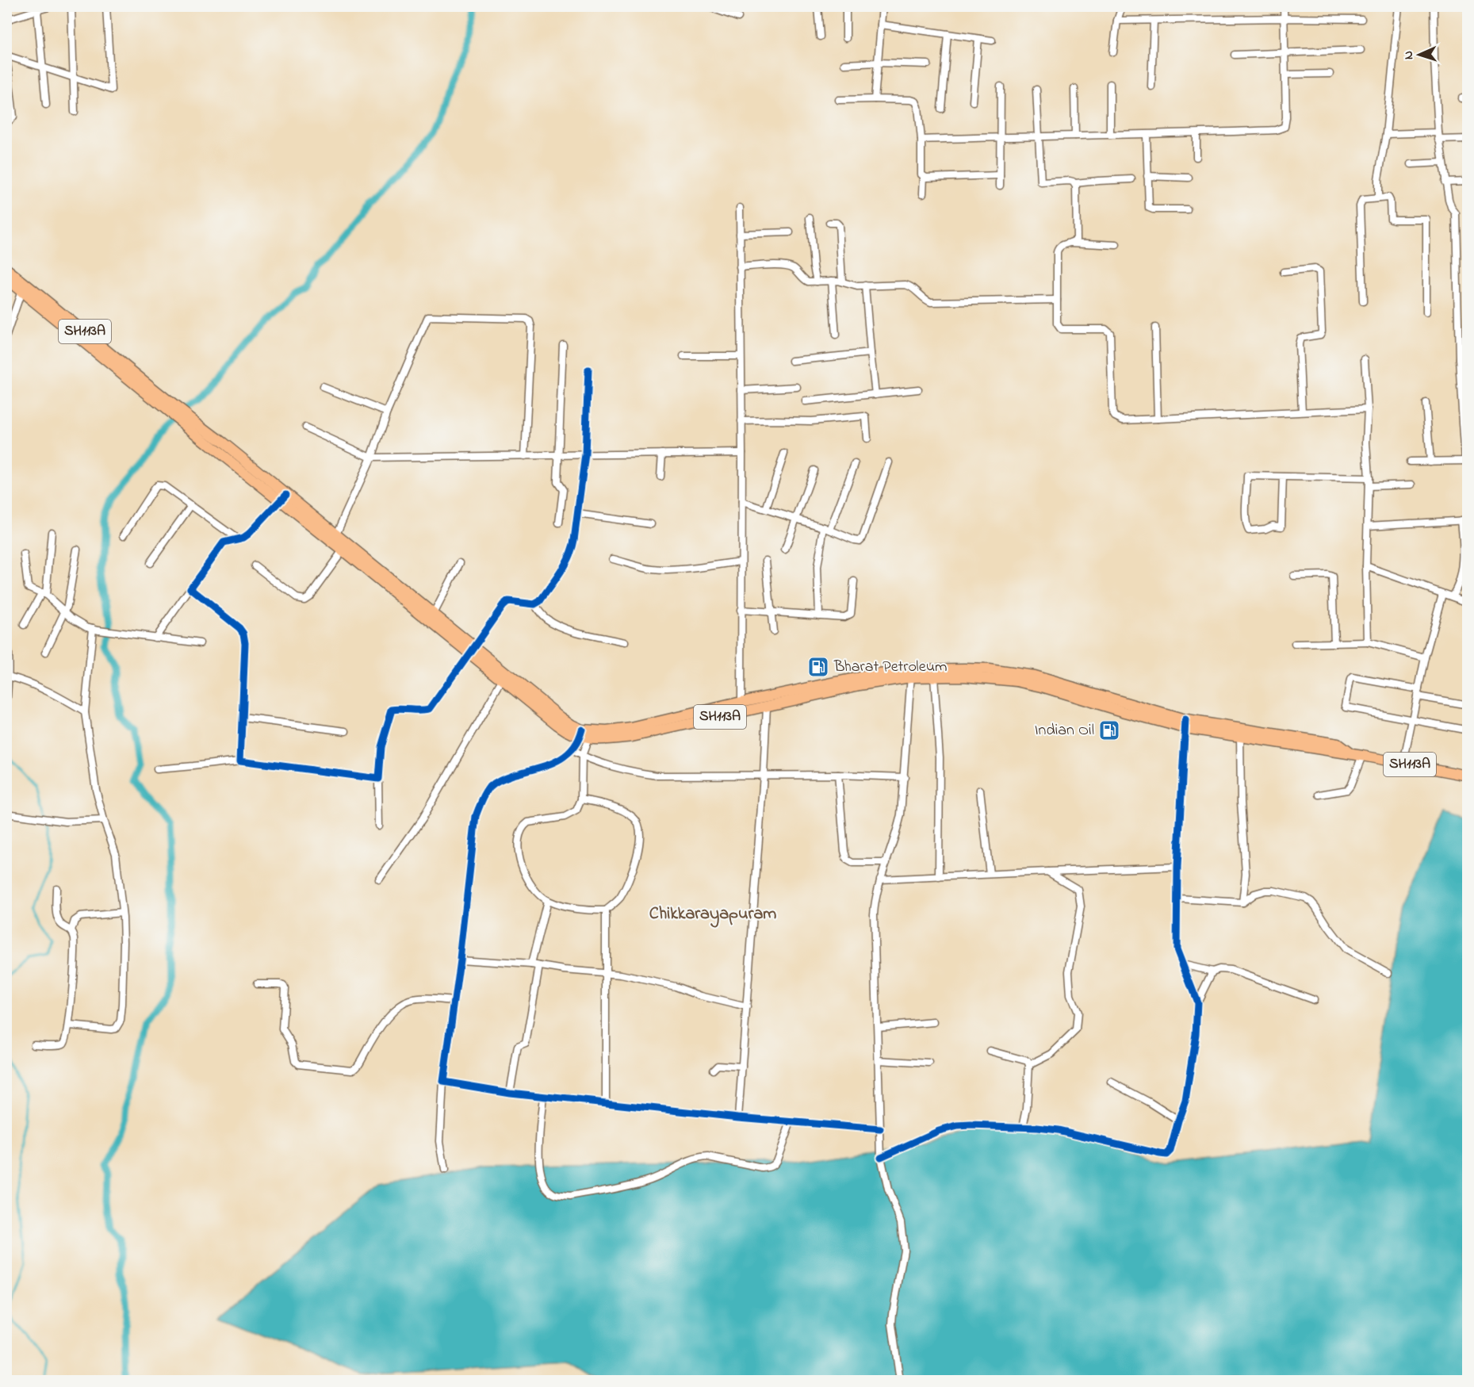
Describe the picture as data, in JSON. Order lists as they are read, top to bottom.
{
  "streets": {
    "main road": ["SH113A"]
  },
  "districts": ["Chikkarayapuram"],
  "places": {
    "fuel station": ["Bharat Petroleum", "Indian Oil"]
  },
  "north": "left"
}
